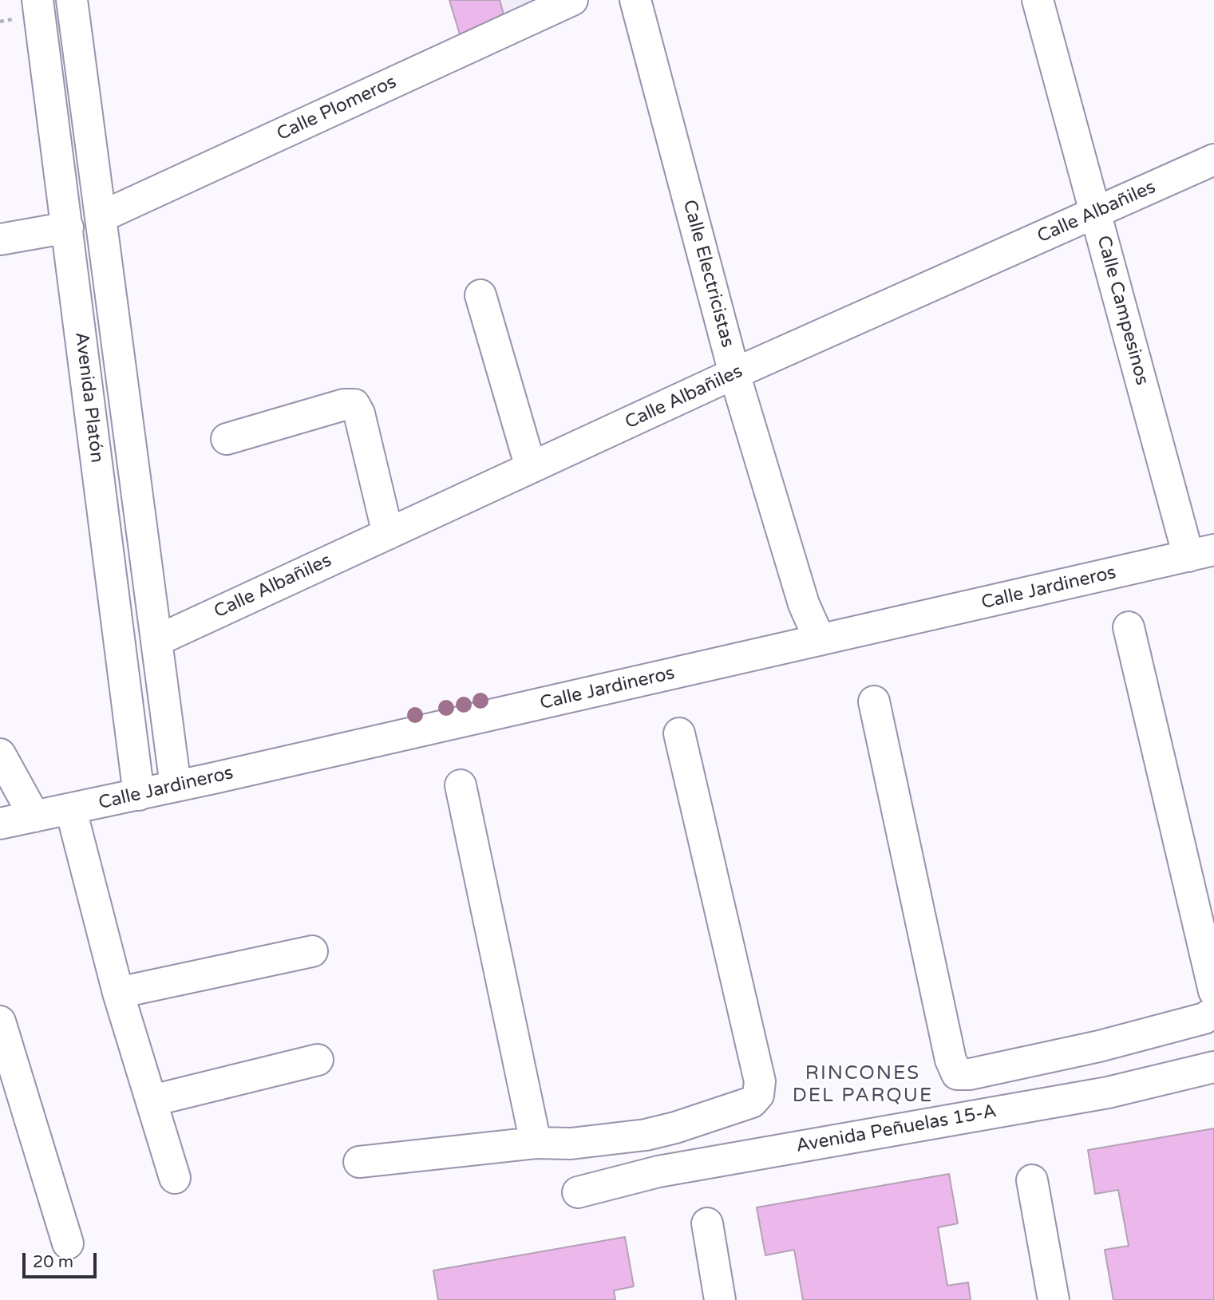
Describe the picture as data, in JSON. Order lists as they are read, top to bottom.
{
  "streets": {
    "street": [
      "Calle Plomeros",
      "Calle Albañiles",
      "Calle Electricistas",
      "Calle Campesinos",
      "Avenida Platón",
      "Calle Jardineros",
      "Avenida Peñuelas 15-A"
    ]
  },
  "crossings": [
    ["Calle Plomeros", "Avenida Platón"],
    ["Calle Albañiles", "Calle Electricistas"],
    ["Calle Albañiles", "Calle Campesinos"],
    ["Calle Albañiles", "Avenida Platón"],
    ["Calle Electricistas", "Calle Jardineros"],
    ["Calle Campesinos", "Calle Jardineros"],
    ["Avenida Platón", "Calle Jardineros"]
  ],
  "districts": ["RINCONES DEL PARQUE"],
  "scale_bar": "20 m"
}
